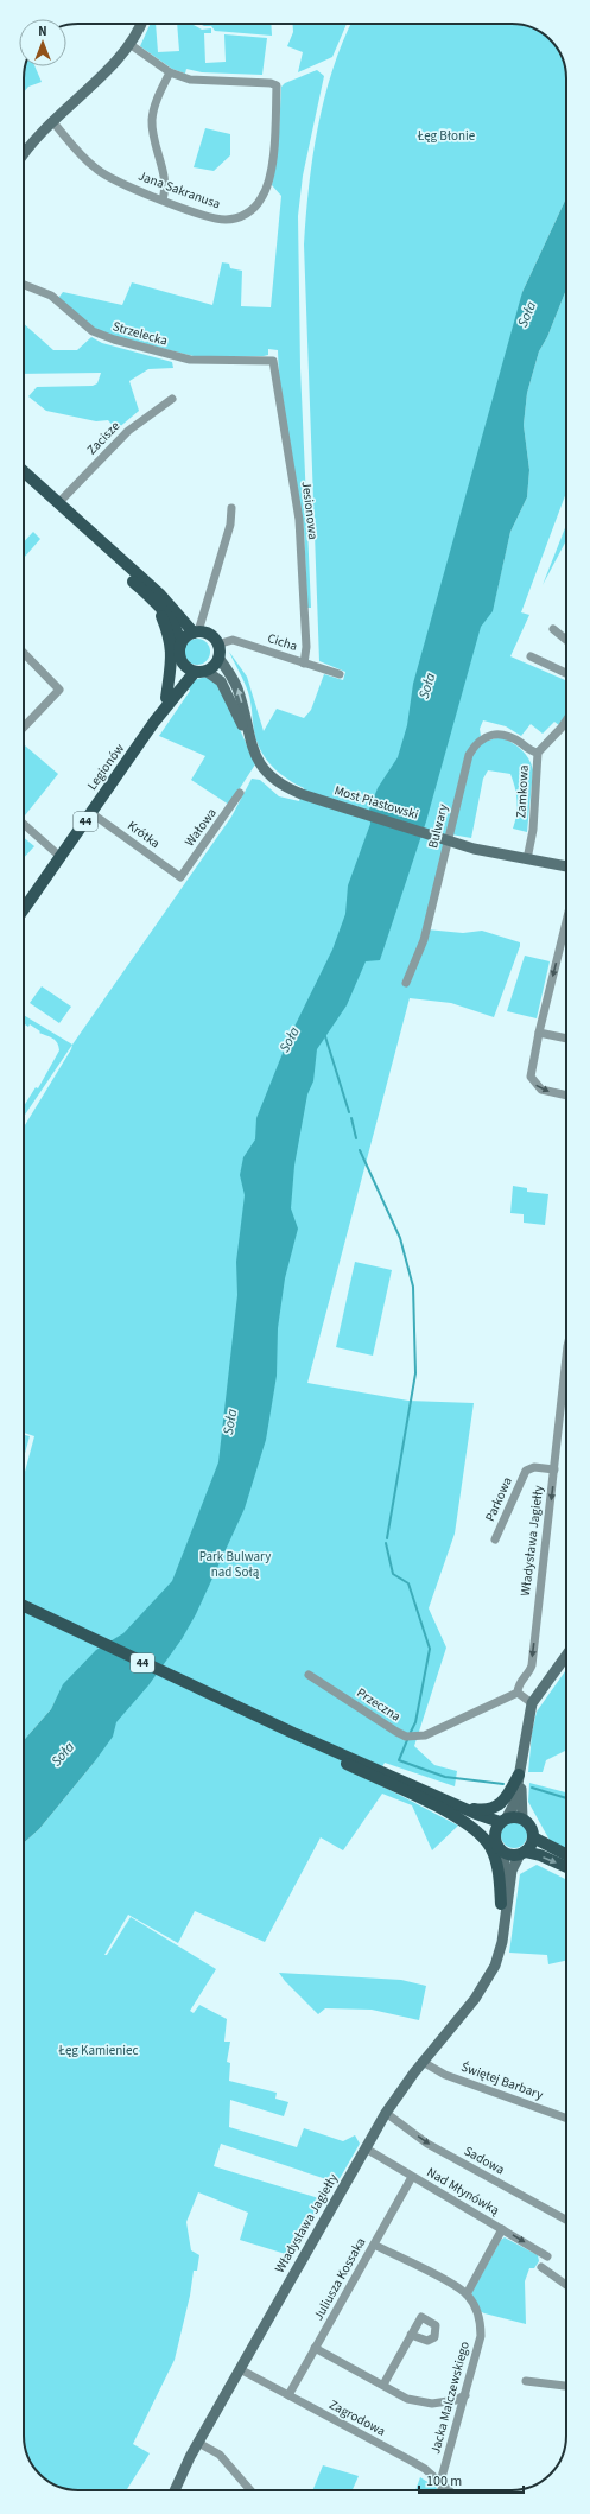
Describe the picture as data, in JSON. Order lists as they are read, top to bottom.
{
  "streets": {
    "main road": ["Legionów", "44"],
    "street": [
      "Jana Sakranusa",
      "Strzelecka",
      "Zacisze",
      "Jesionowa",
      "Cicha",
      "Zamkowa",
      "Most Piastowski",
      "Bulwary",
      "Wałowa",
      "Krótka",
      "Parkowa",
      "Władysława Jagiełły",
      "Przeczna",
      "Świętej Barbary",
      "Sadowa",
      "Nad Młynówką",
      "Juliusza Kossaka",
      "Jacka Malczewskiego",
      "Zagrodowa"
    ]
  },
  "crossings": [
    ["Strzelecka", "Jesionowa"],
    ["Zacisze", "44"],
    ["Jesionowa", "Cicha"],
    ["Cicha", "Legionów"],
    ["Cicha", "44"],
    ["Legionów", "44"],
    ["Legionów", "Krótka"],
    ["Zamkowa", "Most Piastowski"],
    ["Zamkowa", "Bulwary"],
    ["44", "Władysława Jagiełły"],
    ["Wałowa", "Krótka"],
    ["Parkowa", "Władysława Jagiełły"],
    ["Władysława Jagiełły", "Przeczna"],
    ["Władysława Jagiełły", "Świętej Barbary"],
    ["Władysława Jagiełły", "Sadowa"],
    ["Władysława Jagiełły", "Nad Młynówką"],
    ["Władysława Jagiełły", "Zagrodowa"],
    ["Nad Młynówką", "Juliusza Kossaka"],
    ["Juliusza Kossaka", "Zagrodowa"],
    ["Jacka Malczewskiego", "Zagrodowa"]
  ],
  "one_way": ["Sadowa"],
  "water": ["Soła"],
  "parks": ["Łęg Błonie", "Park Bulwary nad Sołą", "Łęg Kamieniec"],
  "scale_bar": "100 m",
  "north": "top"
}
